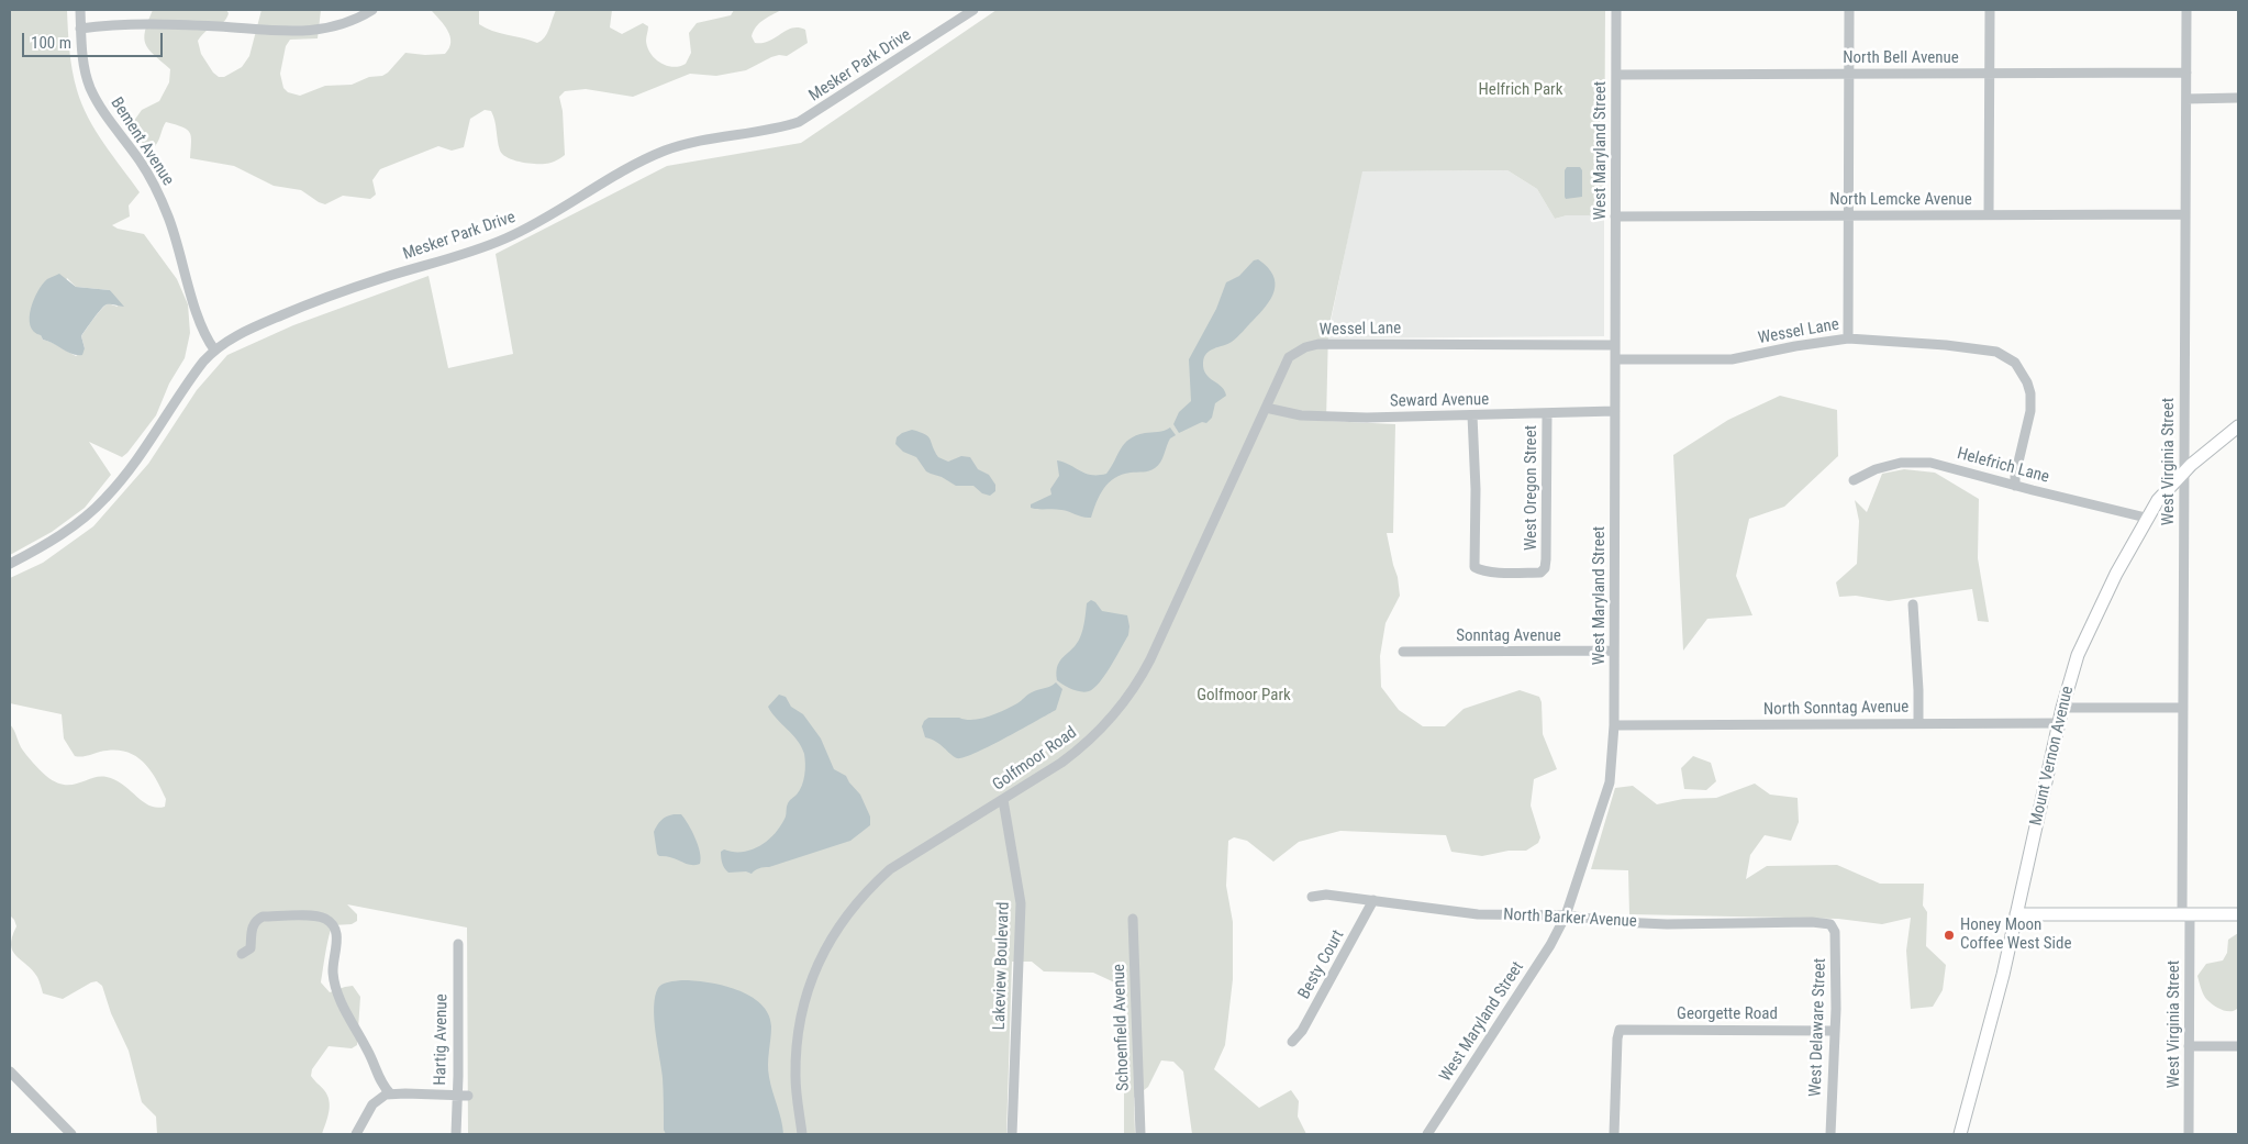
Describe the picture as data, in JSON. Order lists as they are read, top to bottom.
{
  "streets": {
    "main road": ["Mount Vernon Avenue"],
    "street": [
      "North Bell Avenue",
      "Mesker Park Drive",
      "Bement Avenue",
      "West Maryland Street",
      "North Lemcke Avenue",
      "Wessel Lane",
      "Seward Avenue",
      "West Virginia Street",
      "Helefrich Lane",
      "West Oregon Street",
      "Sonntag Avenue",
      "North Sonntag Avenue",
      "Golfmoor Road",
      "North Barker Avenue",
      "Besty Court",
      "Lakeview Boulevard",
      "Georgette Road",
      "Schoenfield Avenue",
      "West Delaware Street",
      "Hartig Avenue"
    ]
  },
  "crossings": [
    ["North Bell Avenue", "West Maryland Street"],
    ["North Bell Avenue", "West Virginia Street"],
    ["Mesker Park Drive", "Bement Avenue"],
    ["West Maryland Street", "North Lemcke Avenue"],
    ["West Maryland Street", "Wessel Lane"],
    ["West Maryland Street", "Seward Avenue"],
    ["West Maryland Street", "Sonntag Avenue"],
    ["West Maryland Street", "North Sonntag Avenue"],
    ["West Maryland Street", "North Barker Avenue"],
    ["North Lemcke Avenue", "West Virginia Street"],
    ["Wessel Lane", "Helefrich Lane"],
    ["Wessel Lane", "Golfmoor Road"],
    ["Seward Avenue", "West Oregon Street"],
    ["Seward Avenue", "Golfmoor Road"],
    ["West Virginia Street", "Mount Vernon Avenue"],
    ["Helefrich Lane", "Mount Vernon Avenue"],
    ["North Sonntag Avenue", "Mount Vernon Avenue"],
    ["Golfmoor Road", "Lakeview Boulevard"],
    ["North Barker Avenue", "Besty Court"],
    ["North Barker Avenue", "West Delaware Street"],
    ["Georgette Road", "West Delaware Street"]
  ],
  "parks": ["Helfrich Park", "Golfmoor Park"],
  "places": ["Honey Moon Coffee West Side"],
  "scale_bar": "100 m"
}
